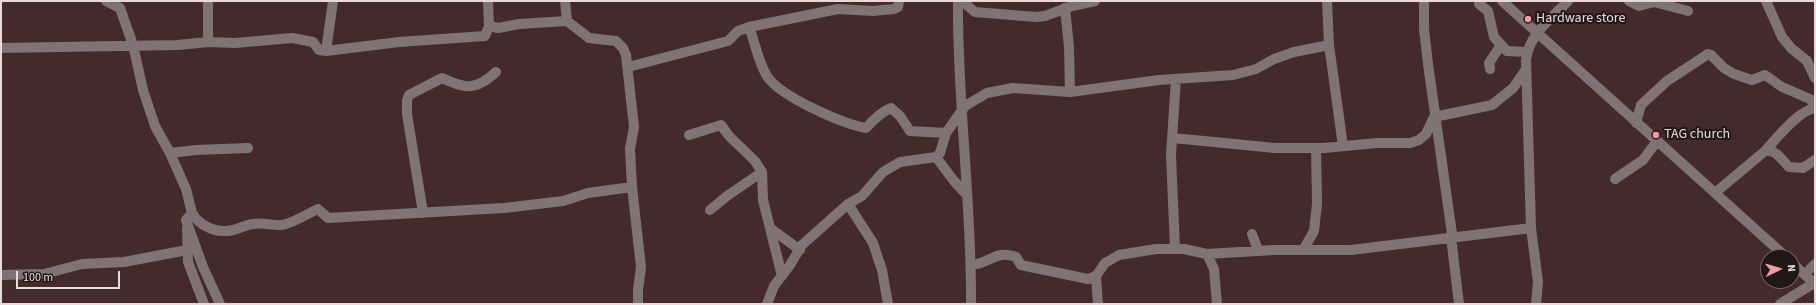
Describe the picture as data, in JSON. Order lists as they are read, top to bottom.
{
  "places": ["Hardware store", "TAG church"],
  "scale_bar": "100 m",
  "north": "right"
}
